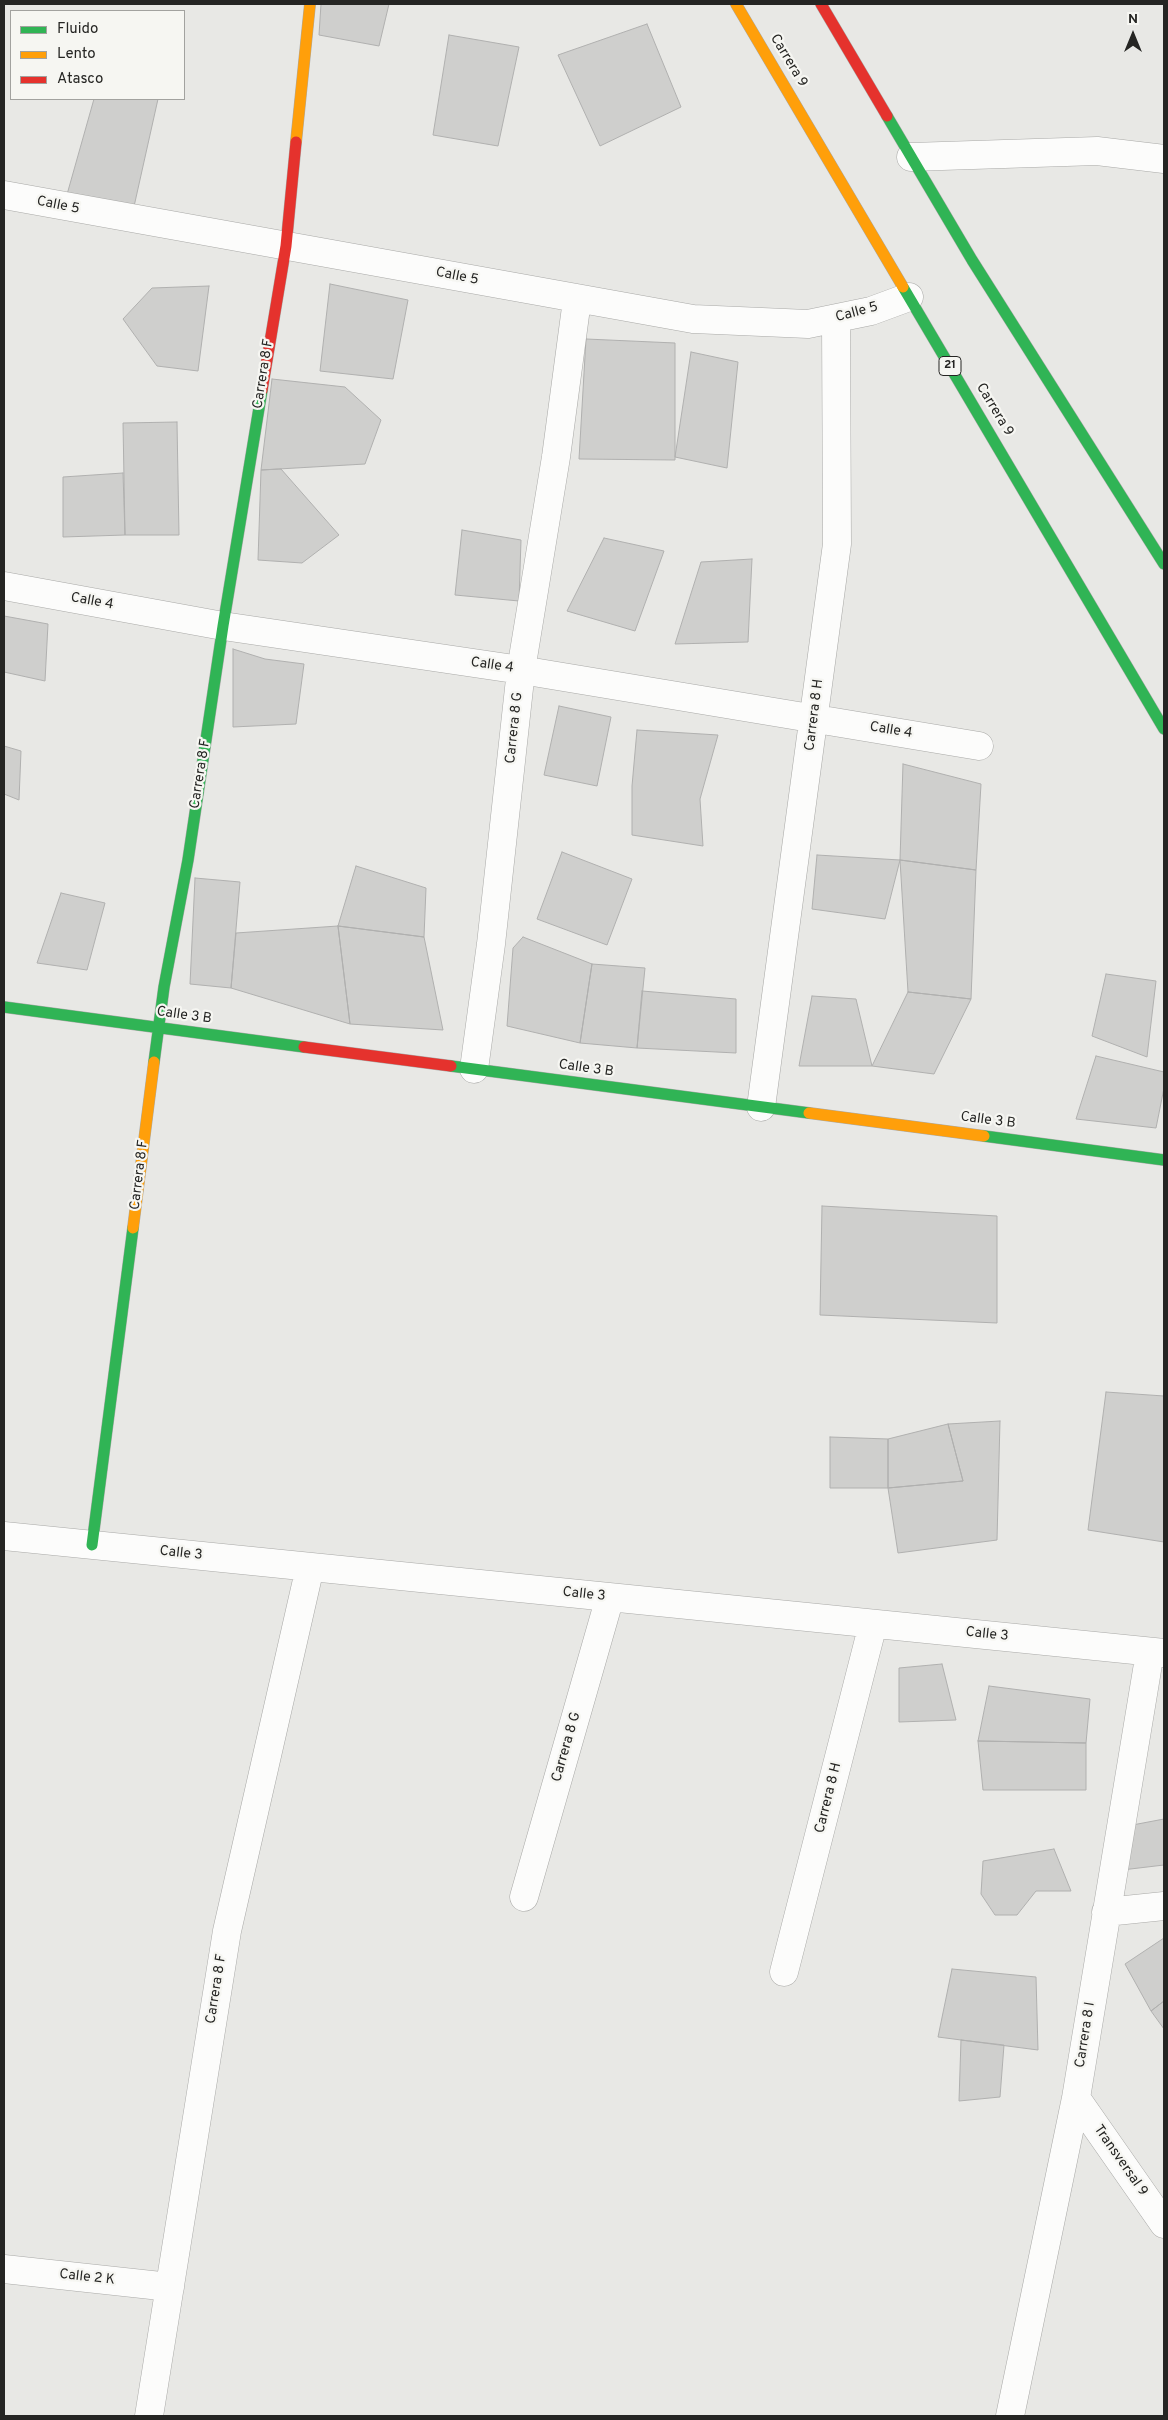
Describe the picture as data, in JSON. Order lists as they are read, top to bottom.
{
  "streets": {
    "street": [
      "Carrera 9",
      "Calle 5",
      "21",
      "Carrera 8 F",
      "Calle 4",
      "Carrera 8 H",
      "Carrera 8 G",
      "Calle 3 B",
      "Calle 3",
      "Carrera 8 I",
      "Transversal 9",
      "Calle 2 K"
    ]
  },
  "crossings": [
    ["Carrera 9", "Calle 5"],
    ["Calle 5", "Carrera 8 F"],
    ["Calle 5", "Carrera 8 H"],
    ["Calle 5", "Carrera 8 G"],
    ["Carrera 8 F", "Calle 4"],
    ["Carrera 8 F", "Calle 3 B"],
    ["Carrera 8 F", "Calle 3"],
    ["Carrera 8 F", "Calle 2 K"],
    ["Calle 4", "Carrera 8 H"],
    ["Calle 4", "Carrera 8 G"],
    ["Carrera 8 H", "Calle 3 B"],
    ["Carrera 8 H", "Calle 3"],
    ["Carrera 8 G", "Calle 3 B"],
    ["Carrera 8 G", "Calle 3"],
    ["Calle 3", "Carrera 8 I"],
    ["Carrera 8 I", "Transversal 9"]
  ],
  "legend": ["Fluido", "Lento", "Atasco"],
  "north": "top"
}
